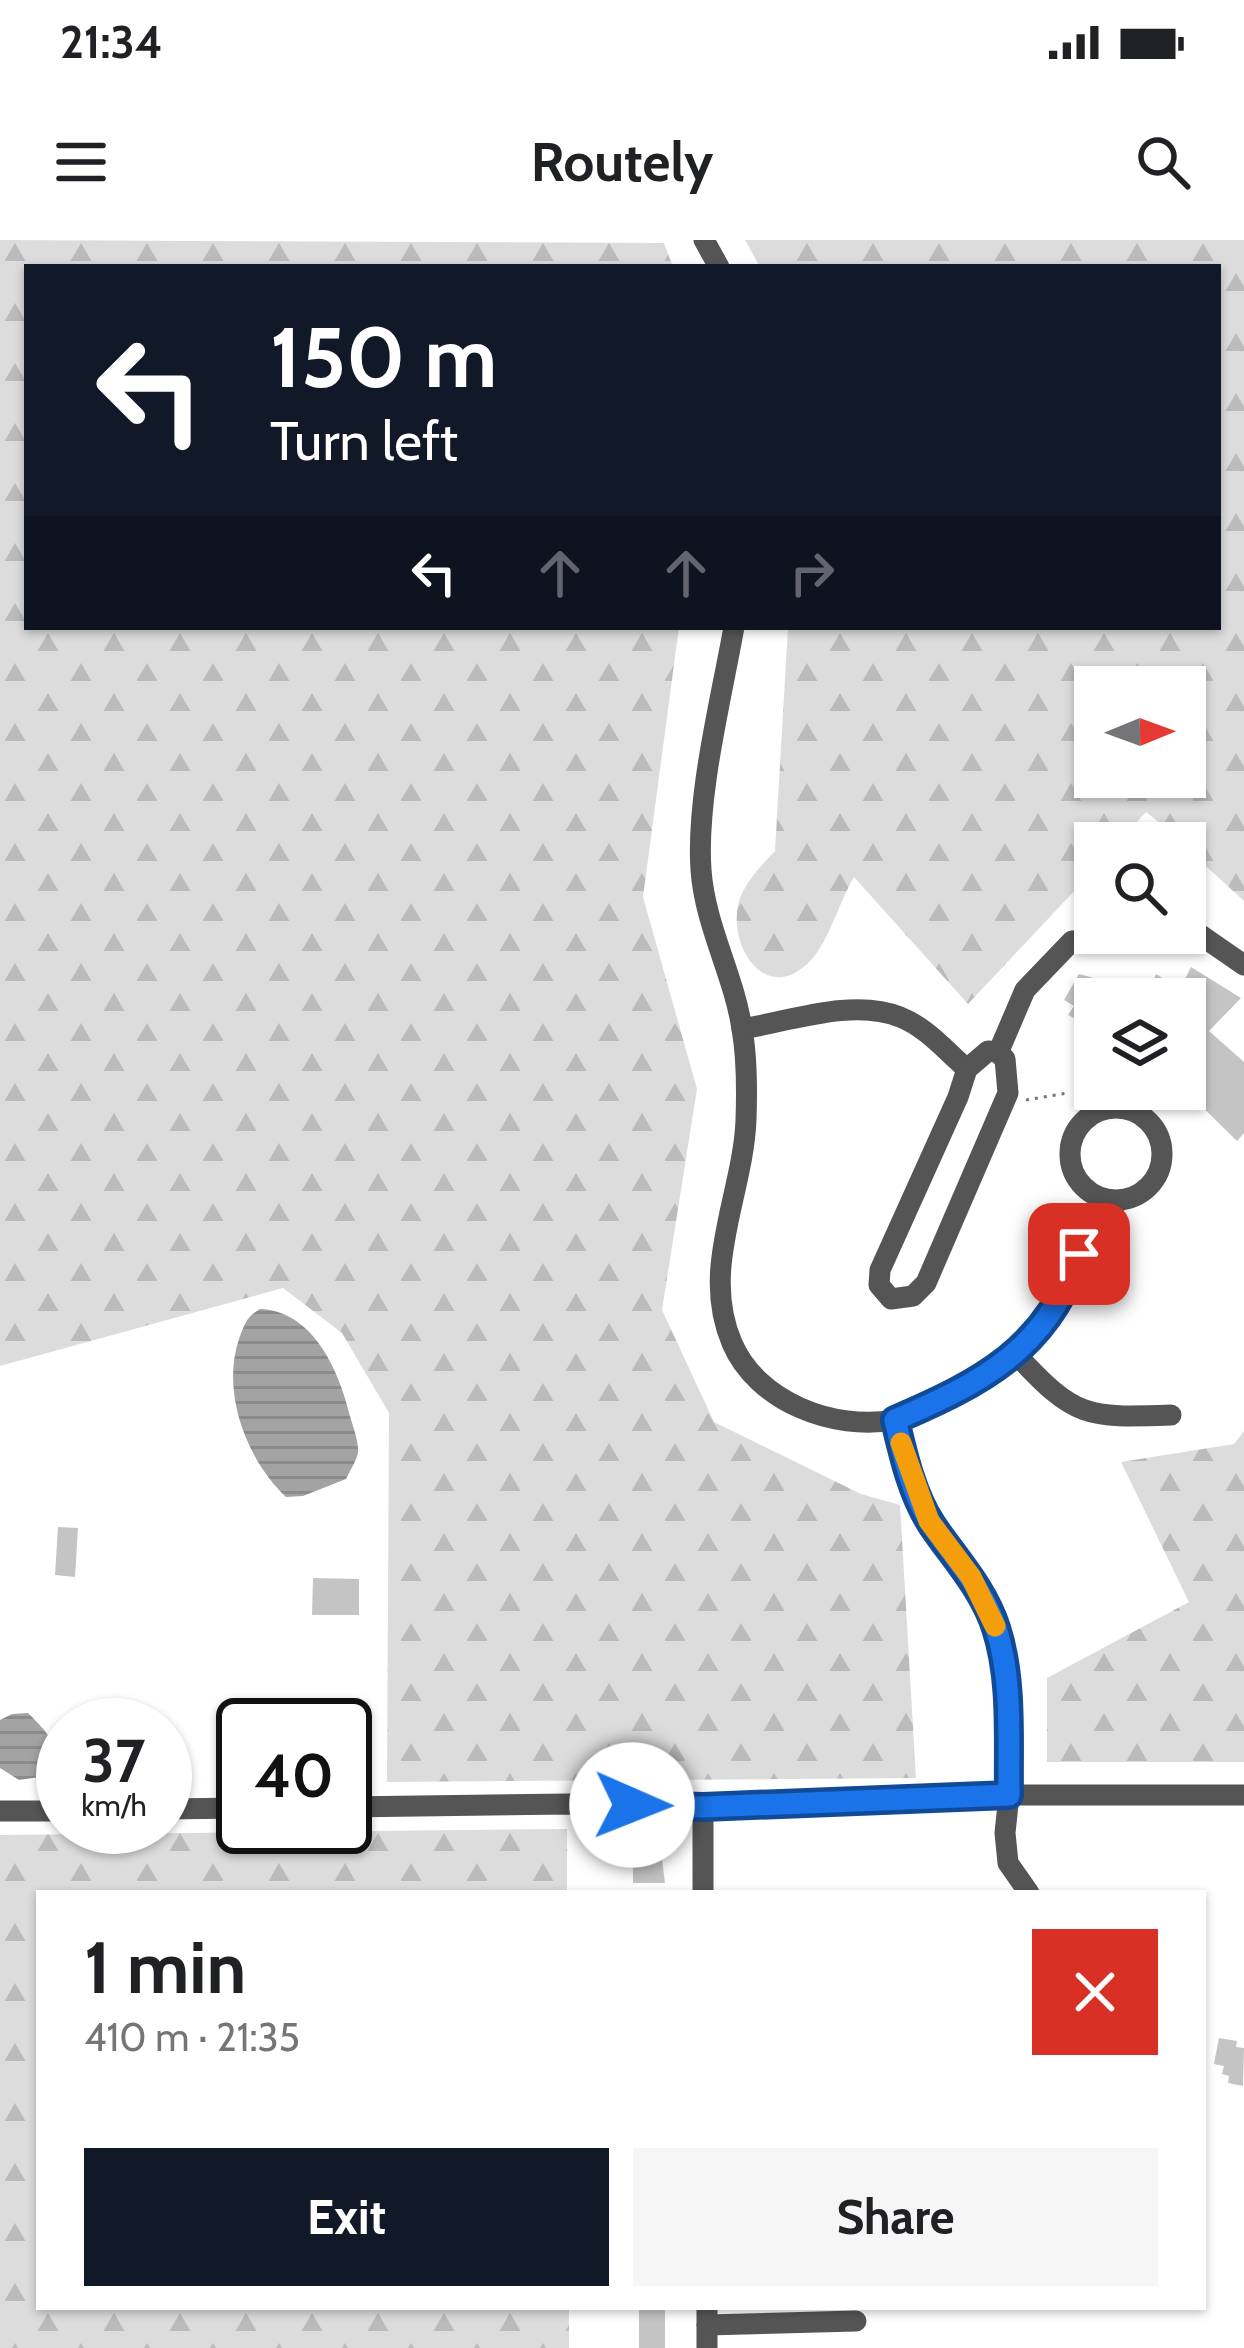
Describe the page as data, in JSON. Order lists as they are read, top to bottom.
{
  "north": "right",
  "page": {
    "status": "21:34",
    "header": "Routely",
    "turn": ["150 m", "Turn left"],
    "speed": "37 km/h",
    "limit": "40",
    "heading": ["1 min", "410 m · 21:35"],
    "buttons": ["Exit", "Share"]
  }
}
